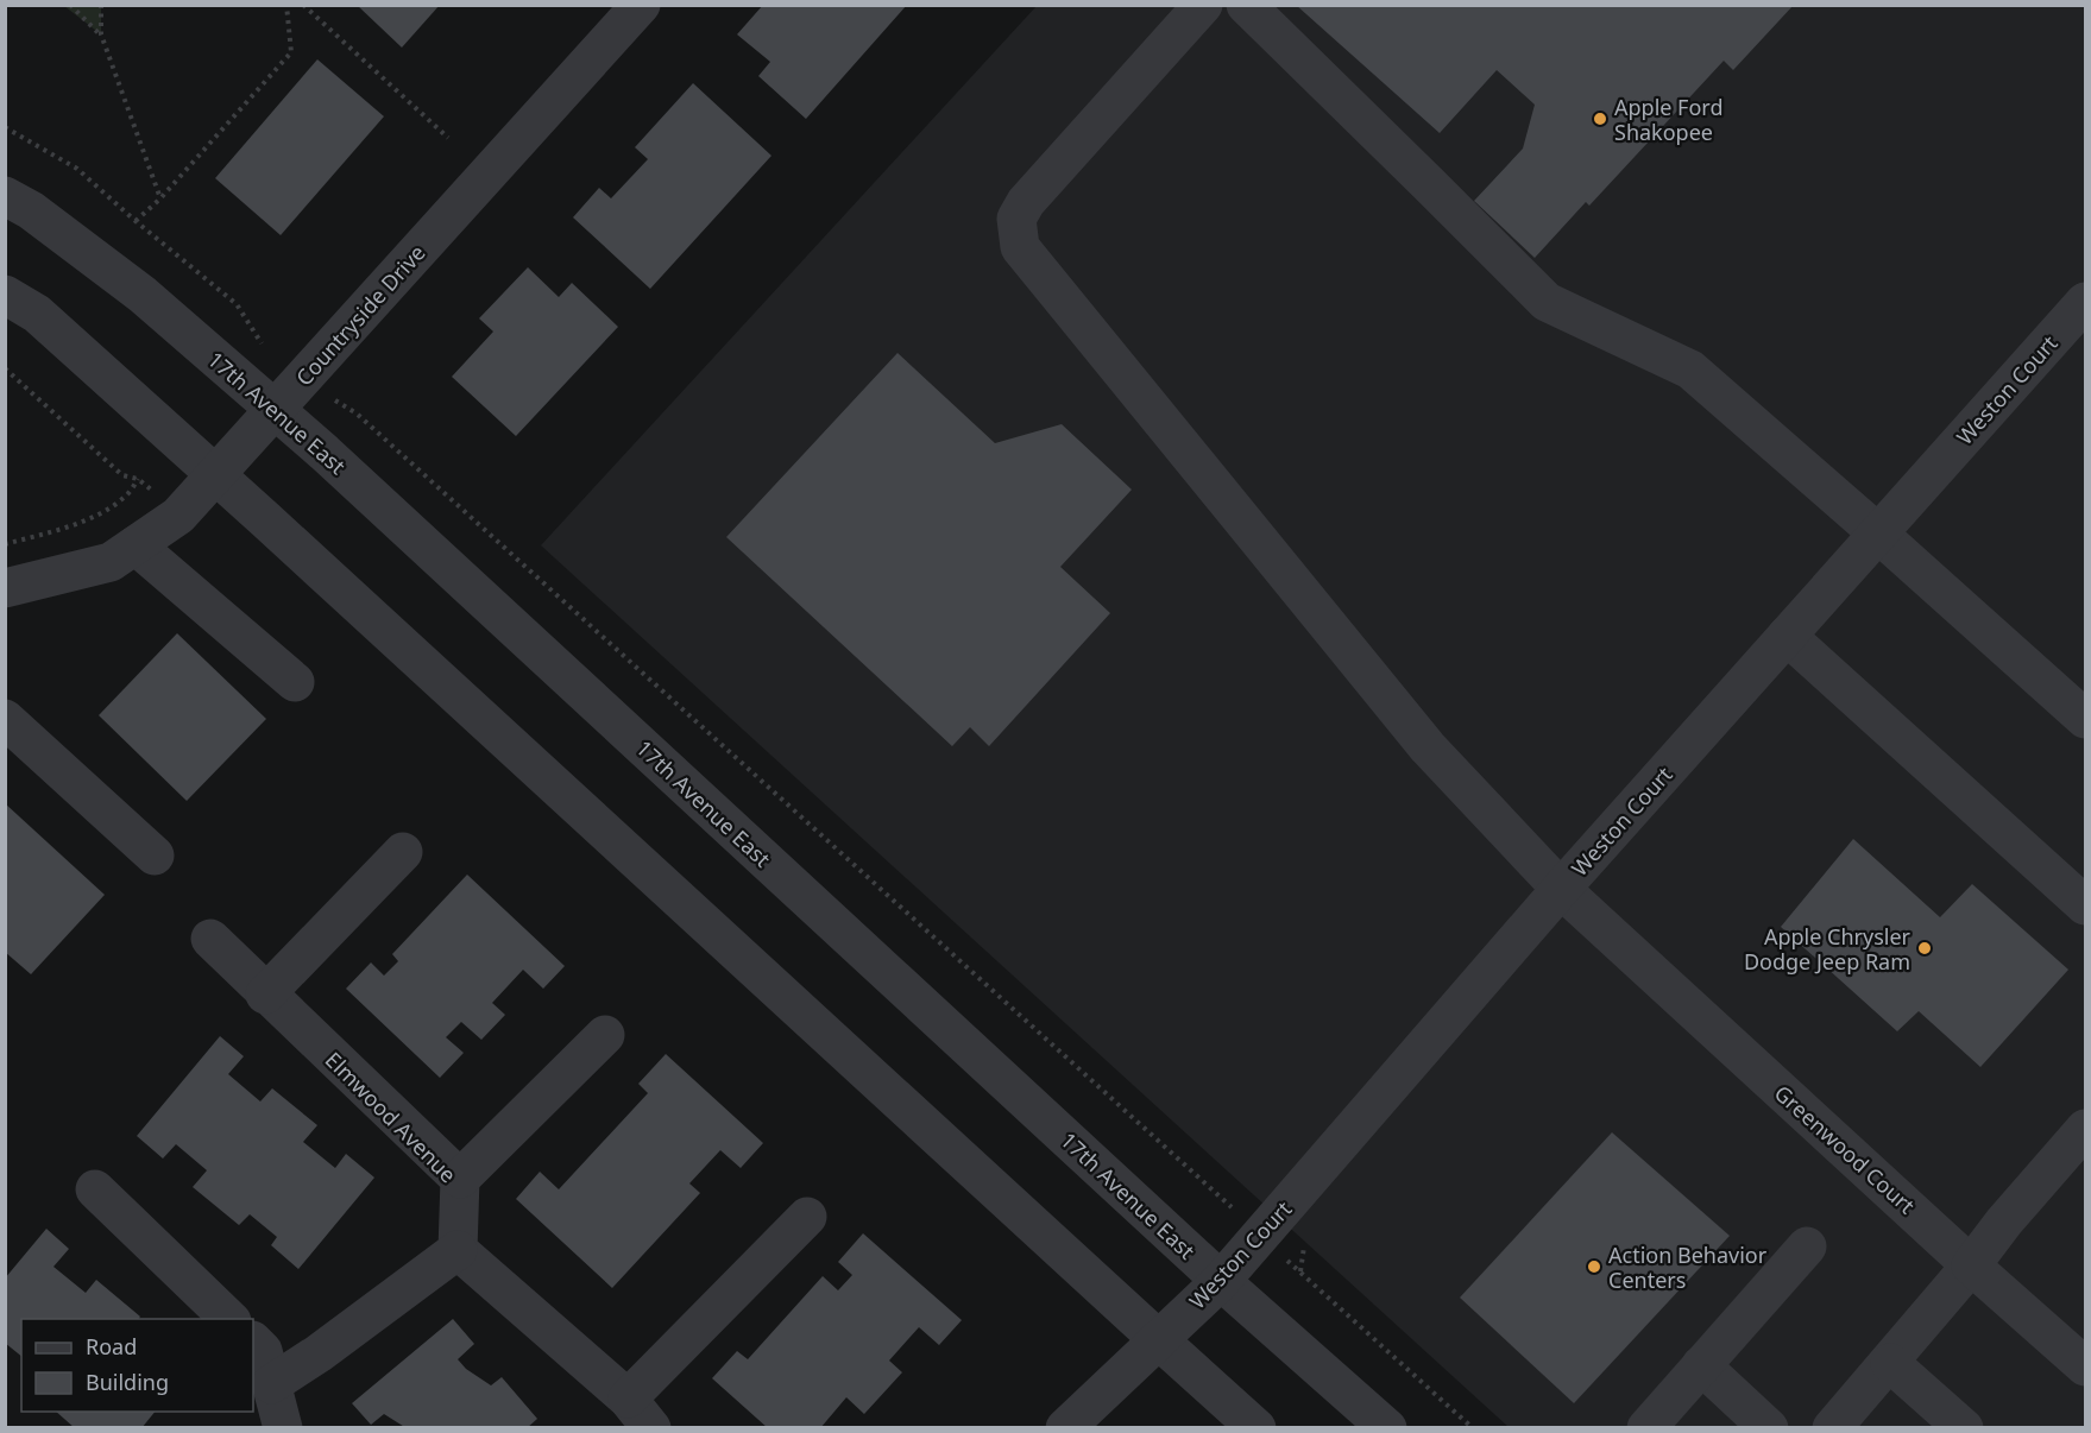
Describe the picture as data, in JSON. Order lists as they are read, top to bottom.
{
  "streets": {
    "street": [
      "Countryside Drive",
      "Weston Court",
      "17th Avenue East",
      "Elmwood Avenue",
      "Greenwood Court"
    ]
  },
  "crossings": [
    ["Countryside Drive", "17th Avenue East"],
    ["Weston Court", "17th Avenue East"],
    ["Weston Court", "Greenwood Court"]
  ],
  "places": ["Apple Ford Shakopee", "Apple Chrysler Dodge Jeep Ram", "Action Behavior Centers"],
  "legend": ["Road", "Building"]
}
